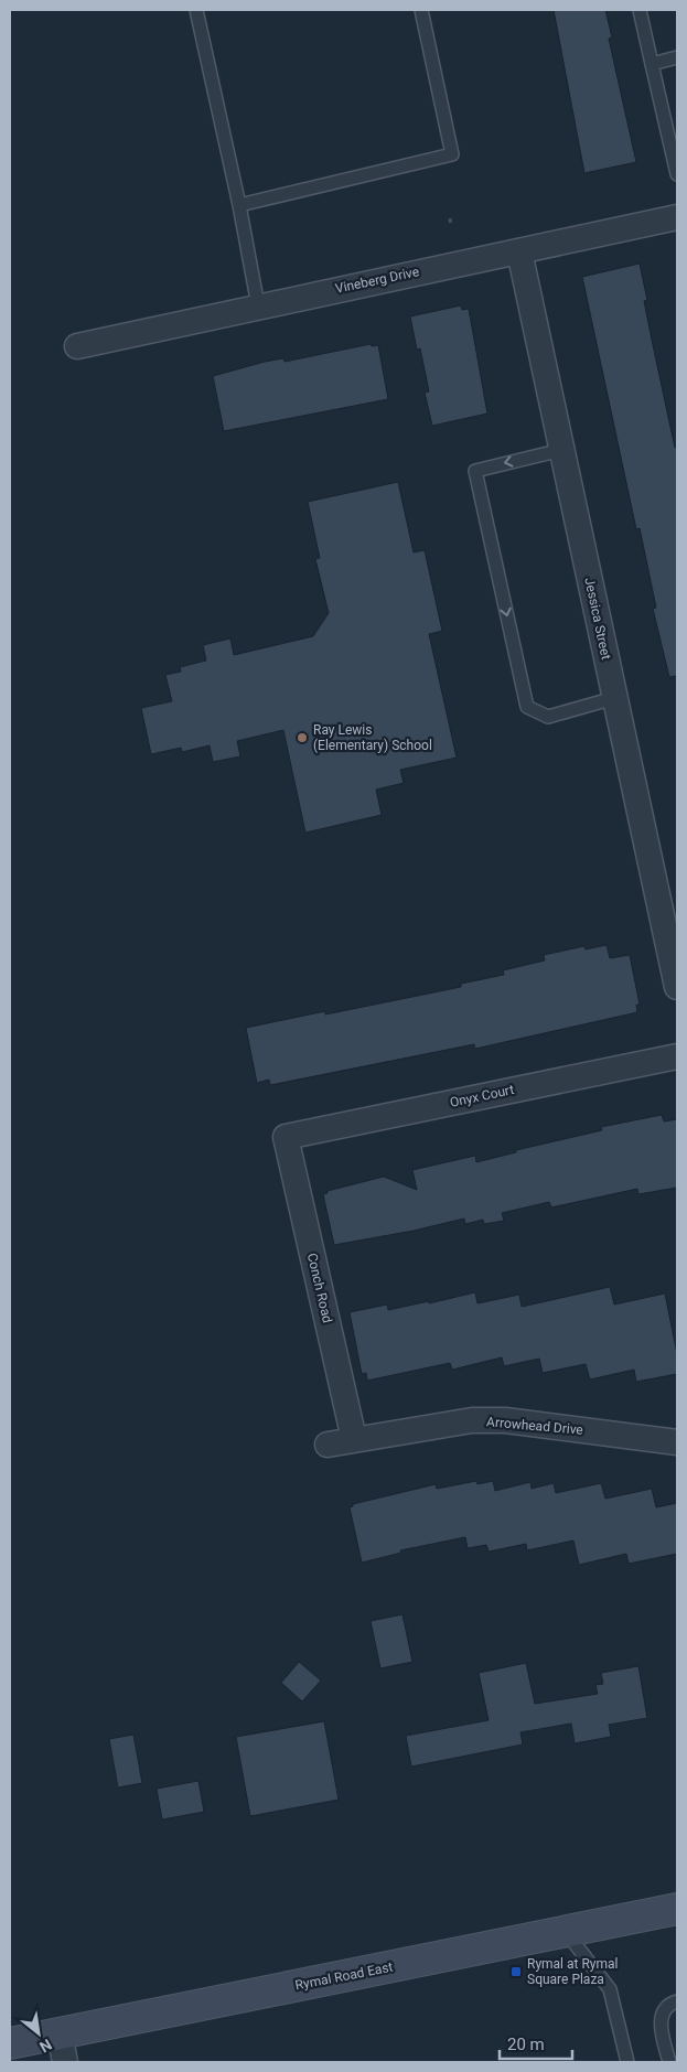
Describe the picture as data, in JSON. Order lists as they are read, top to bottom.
{
  "streets": {
    "main road": ["Rymal Road East"],
    "street": [
      "Vineberg Drive",
      "Jessica Street",
      "Onyx Court",
      "Conch Road",
      "Arrowhead Drive"
    ]
  },
  "crossings": [
    ["Vineberg Drive", "Jessica Street"],
    ["Onyx Court", "Conch Road"],
    ["Conch Road", "Arrowhead Drive"]
  ],
  "places": {
    "other": ["Ray Lewis (Elementary) School"],
    "transit": ["Rymal at Rymal Square Plaza"]
  },
  "scale_bar": "20 m",
  "north": "bottom right"
}
